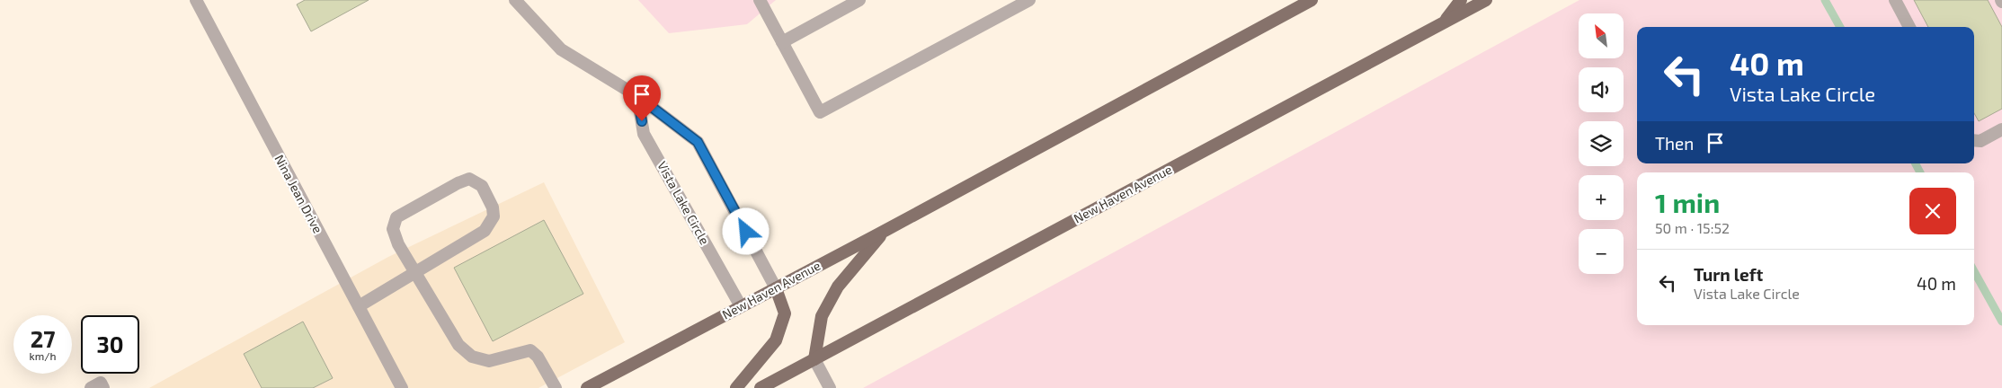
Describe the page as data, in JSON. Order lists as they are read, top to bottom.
{
  "streets": {
    "main road": ["New Haven Avenue"],
    "street": ["Nina Jean Drive", "Vista Lake Circle"]
  },
  "crossings": [
    ["New Haven Avenue", "Vista Lake Circle"]
  ],
  "north": "top left",
  "page": {
    "map_buttons": ["+", "−"],
    "turn": ["40 m", "Vista Lake Circle"],
    "then": "Then",
    "heading": ["1 min", "50 m · 15:52"],
    "list": [
      {
        "name": "Turn left",
        "note": "Vista Lake Circle",
        "value": "40 m"
      }
    ],
    "speed": "27 km/h",
    "limit": "30"
  }
}
